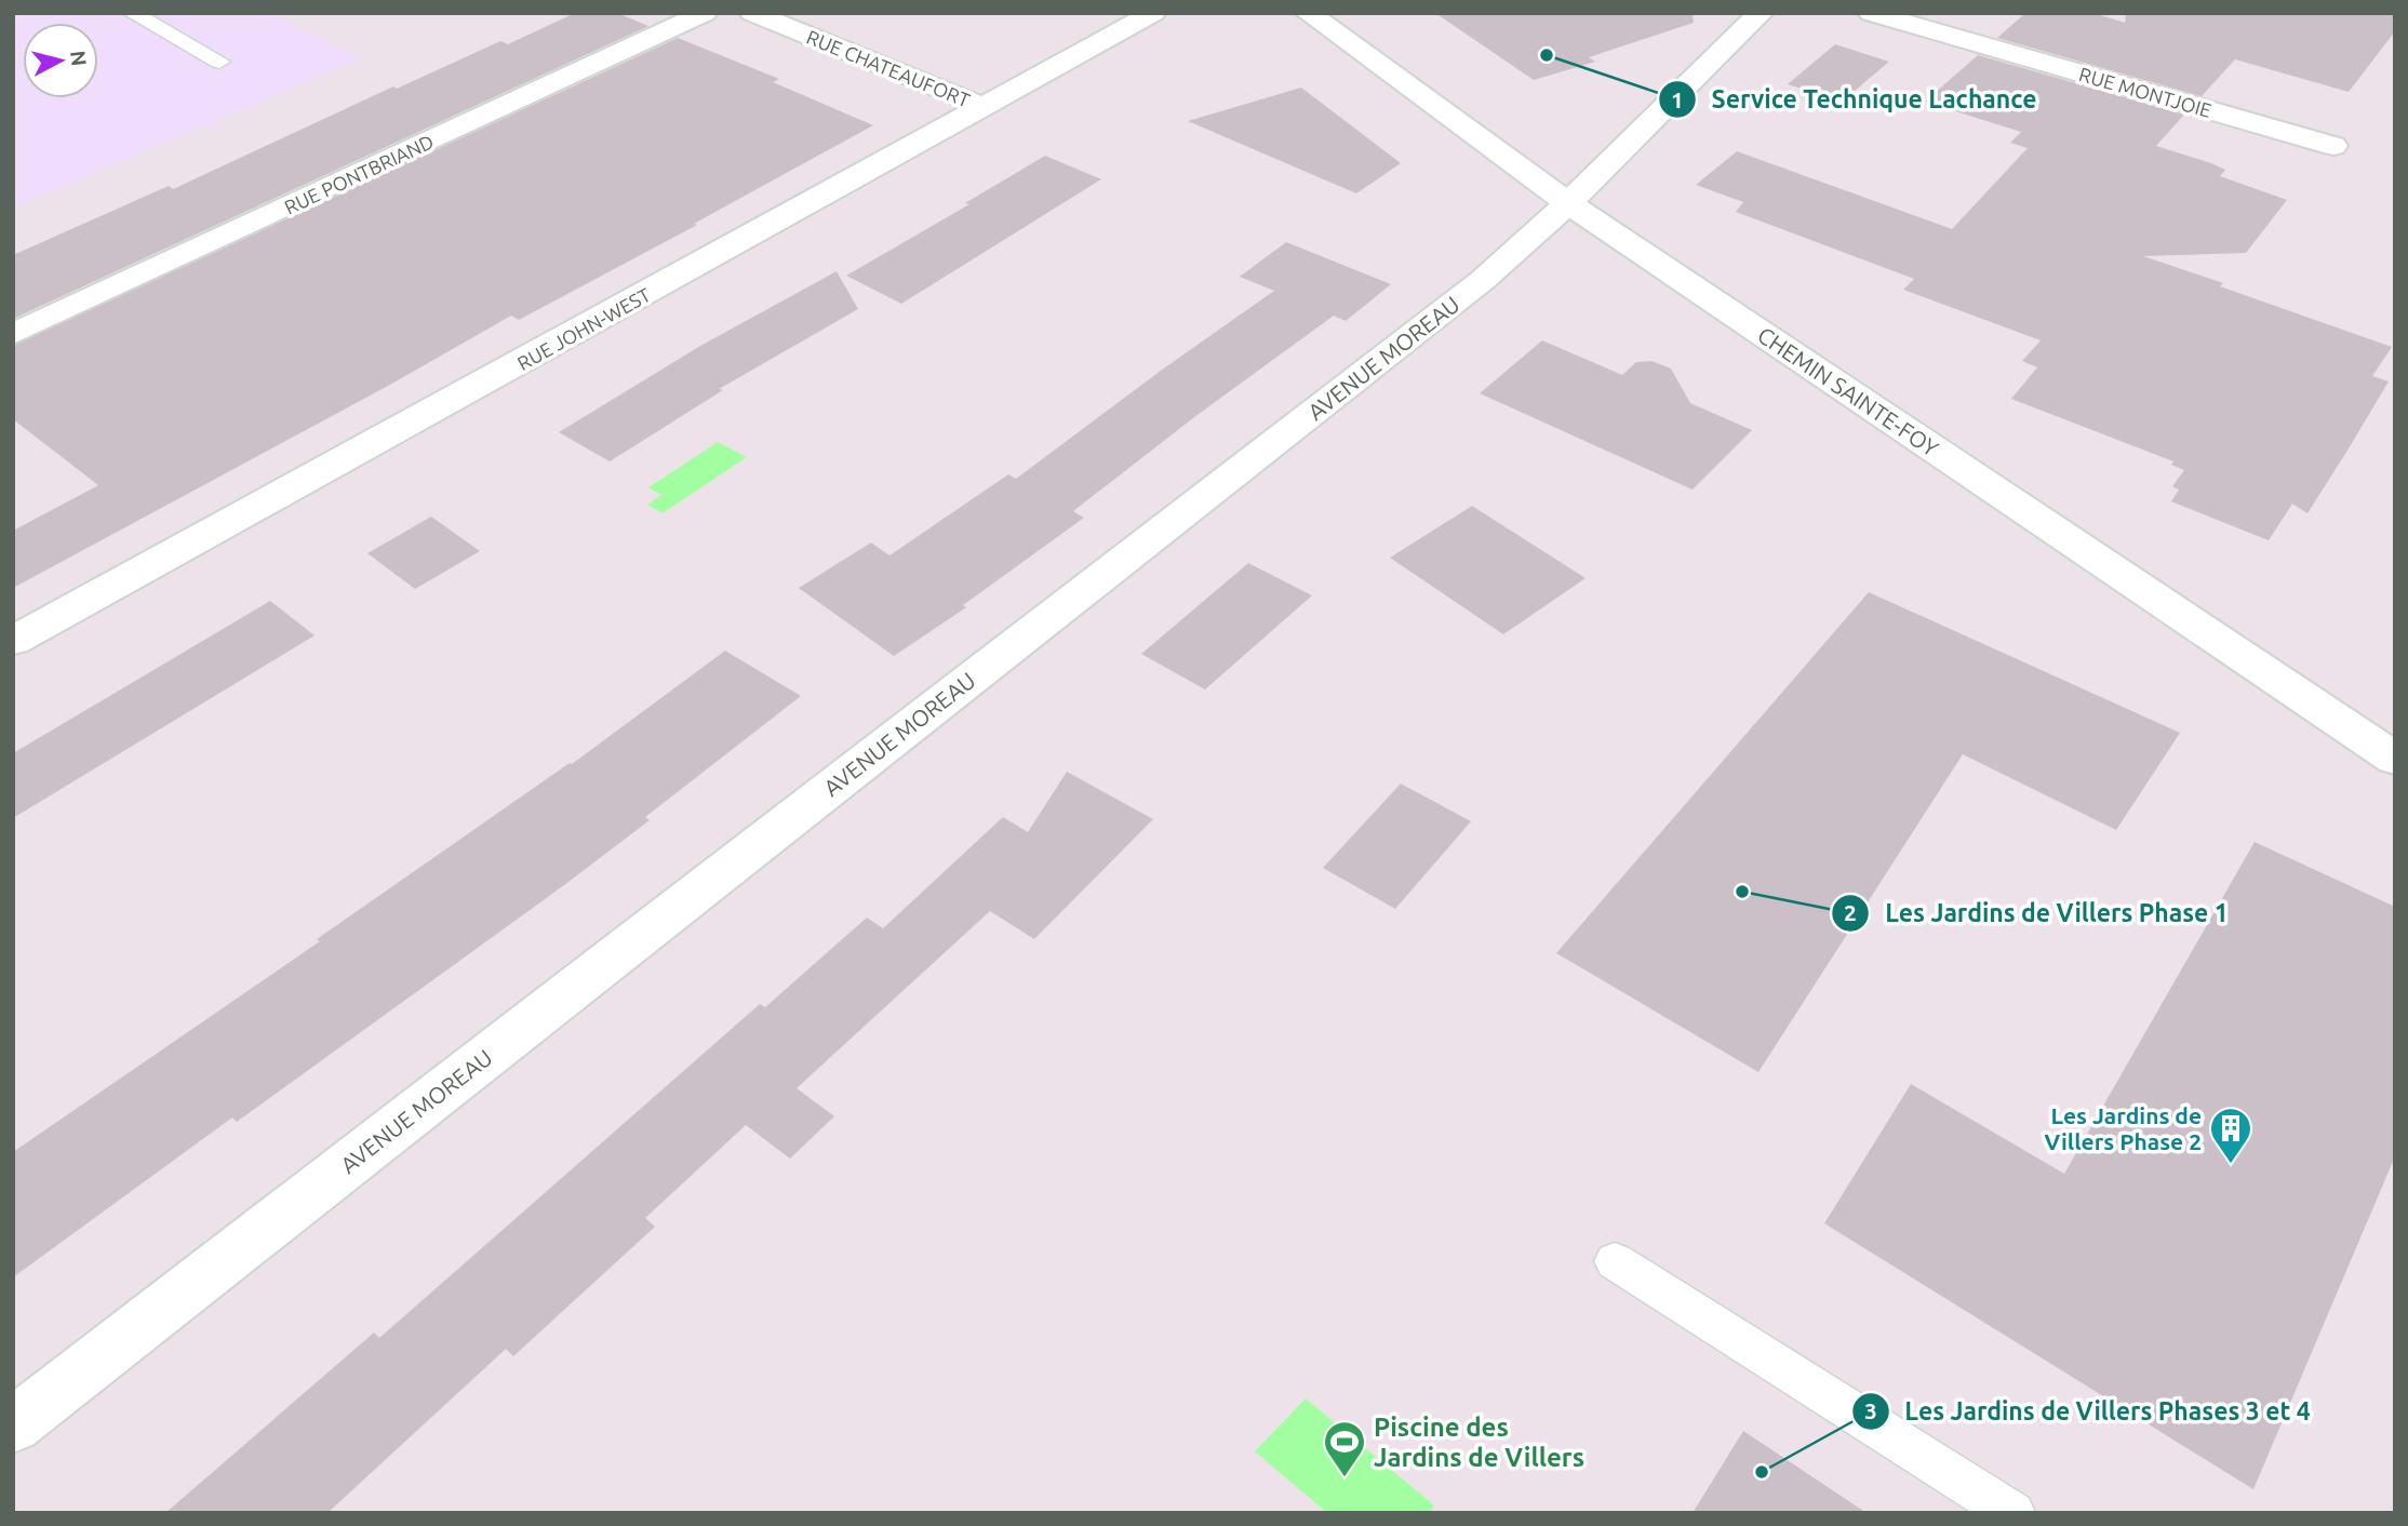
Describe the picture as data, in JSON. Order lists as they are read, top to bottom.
{
  "streets": {
    "street": [
      "RUE CHATEAUFORT",
      "RUE MONTJOIE",
      "RUE PONTBRIAND",
      "RUE JOHN-WEST",
      "AVENUE MOREAU",
      "CHEMIN SAINTE-FOY"
    ]
  },
  "crossings": [
    ["RUE CHATEAUFORT", "RUE JOHN-WEST"],
    ["AVENUE MOREAU", "CHEMIN SAINTE-FOY"]
  ],
  "places": {
    "other": ["Service Technique Lachance", "Les Jardins de Villers Phase 1", "Les Jardins de Villers Phases 3 et 4"],
    "building": ["Les Jardins de Villers Phase 2"],
    "sports": ["Piscine des Jardins de Villers"]
  },
  "north": "right"
}
